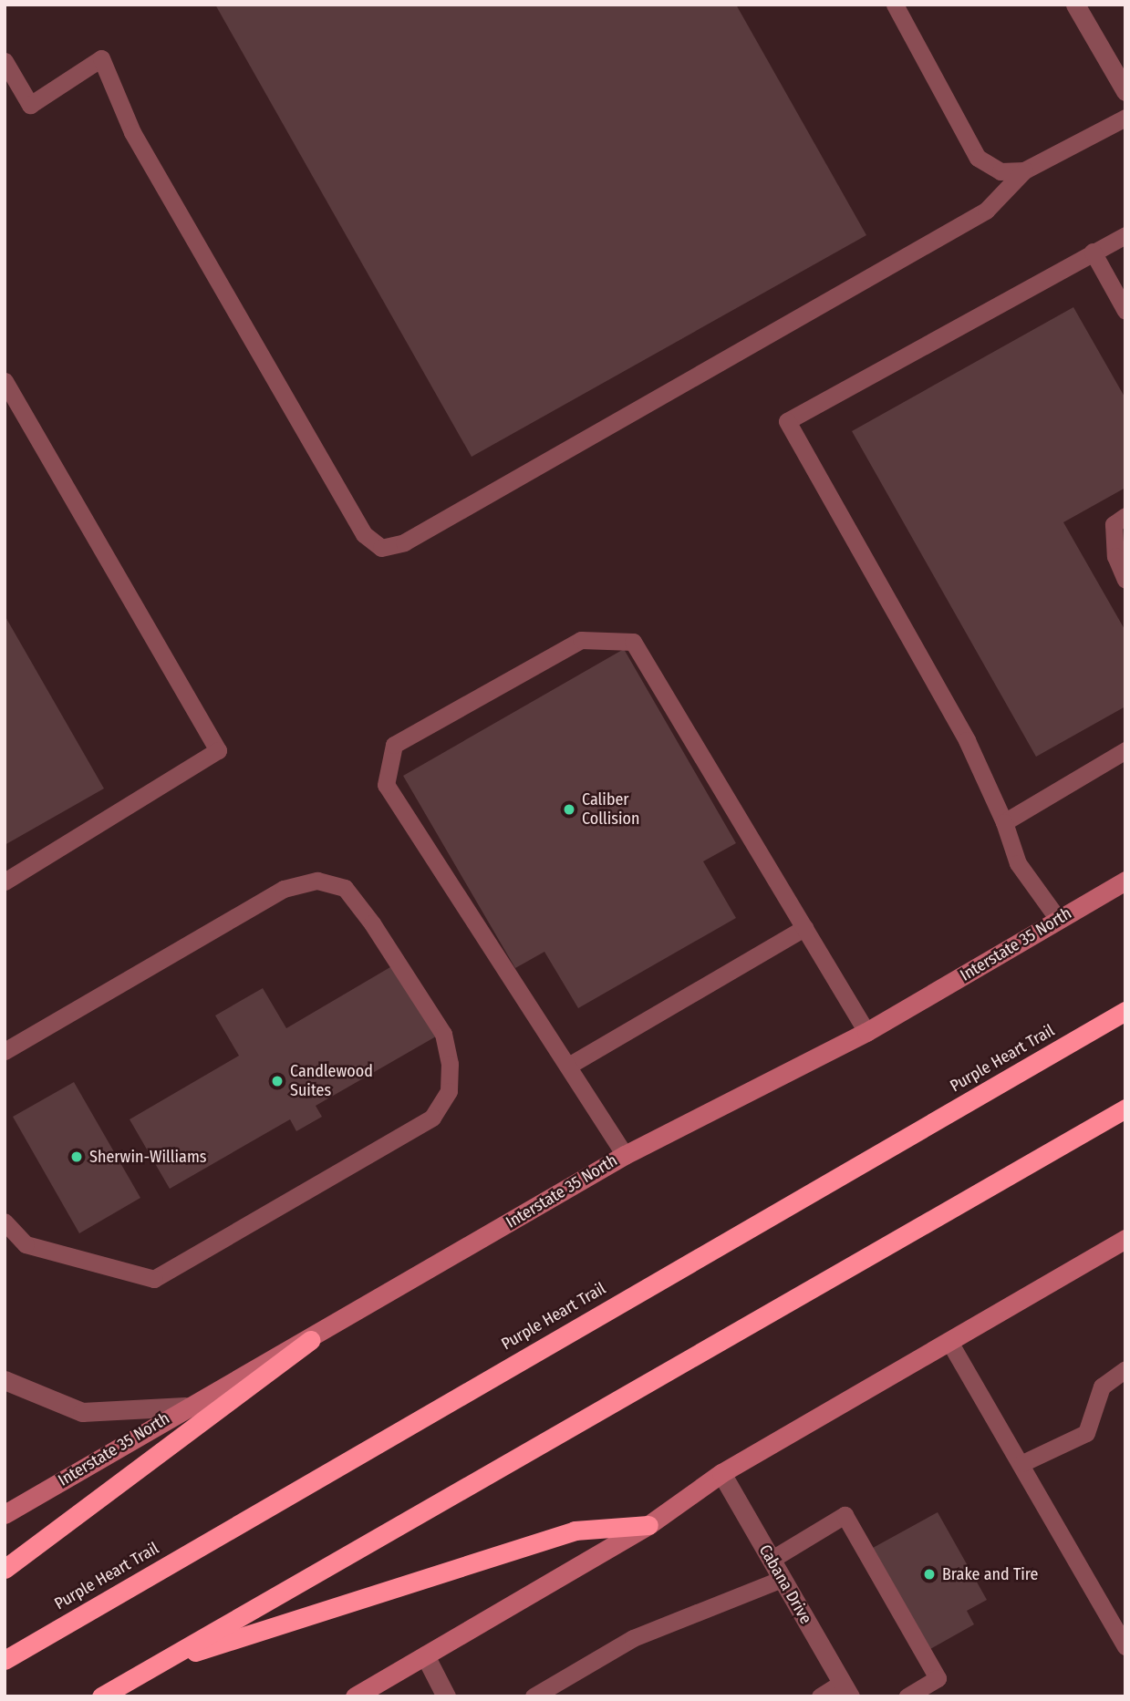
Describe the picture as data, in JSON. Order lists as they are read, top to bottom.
{
  "streets": {
    "highway": ["Purple Heart Trail"],
    "main road": ["Interstate 35 North"],
    "street": ["Cabana Drive"]
  },
  "places": [
    "Caliber Collision",
    "Candlewood Suites",
    "Sherwin-Williams",
    "Brake and Tire"
  ]
}
